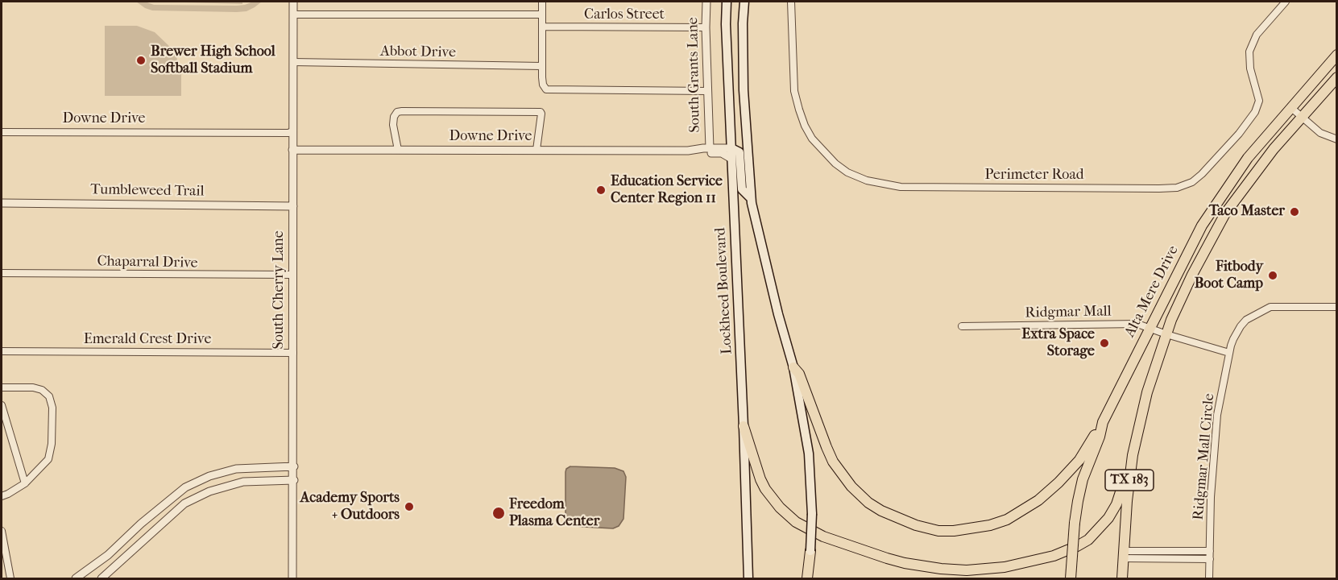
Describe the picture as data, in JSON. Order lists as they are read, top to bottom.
{
  "streets": {
    "main road": ["Lockheed Boulevard", "Alta Mere Drive", "TX 183"],
    "street": [
      "Carlos Street",
      "Abbot Drive",
      "South Grants Lane",
      "Downe Drive",
      "Perimeter Road",
      "Tumbleweed Trail",
      "Chaparral Drive",
      "South Cherry Lane",
      "Ridgmar Mall",
      "Emerald Crest Drive",
      "Ridgmar Mall Circle"
    ]
  },
  "crossings": [
    ["Carlos Street", "South Grants Lane"],
    ["Abbot Drive", "South Cherry Lane"],
    ["South Grants Lane", "Downe Drive"],
    ["Downe Drive", "South Cherry Lane"],
    ["Downe Drive", "Lockheed Boulevard"],
    ["Tumbleweed Trail", "South Cherry Lane"],
    ["Chaparral Drive", "South Cherry Lane"],
    ["South Cherry Lane", "Emerald Crest Drive"],
    ["Alta Mere Drive", "Ridgmar Mall"],
    ["Ridgmar Mall", "Ridgmar Mall Circle"]
  ],
  "places": [
    "Brewer High School Softball Stadium",
    "Education Service Center Region 11",
    "Taco Master",
    "Fitbody Boot Camp",
    "Extra Space Storage",
    "Academy Sports + Outdoors",
    "Freedom Plasma Center"
  ]
}
